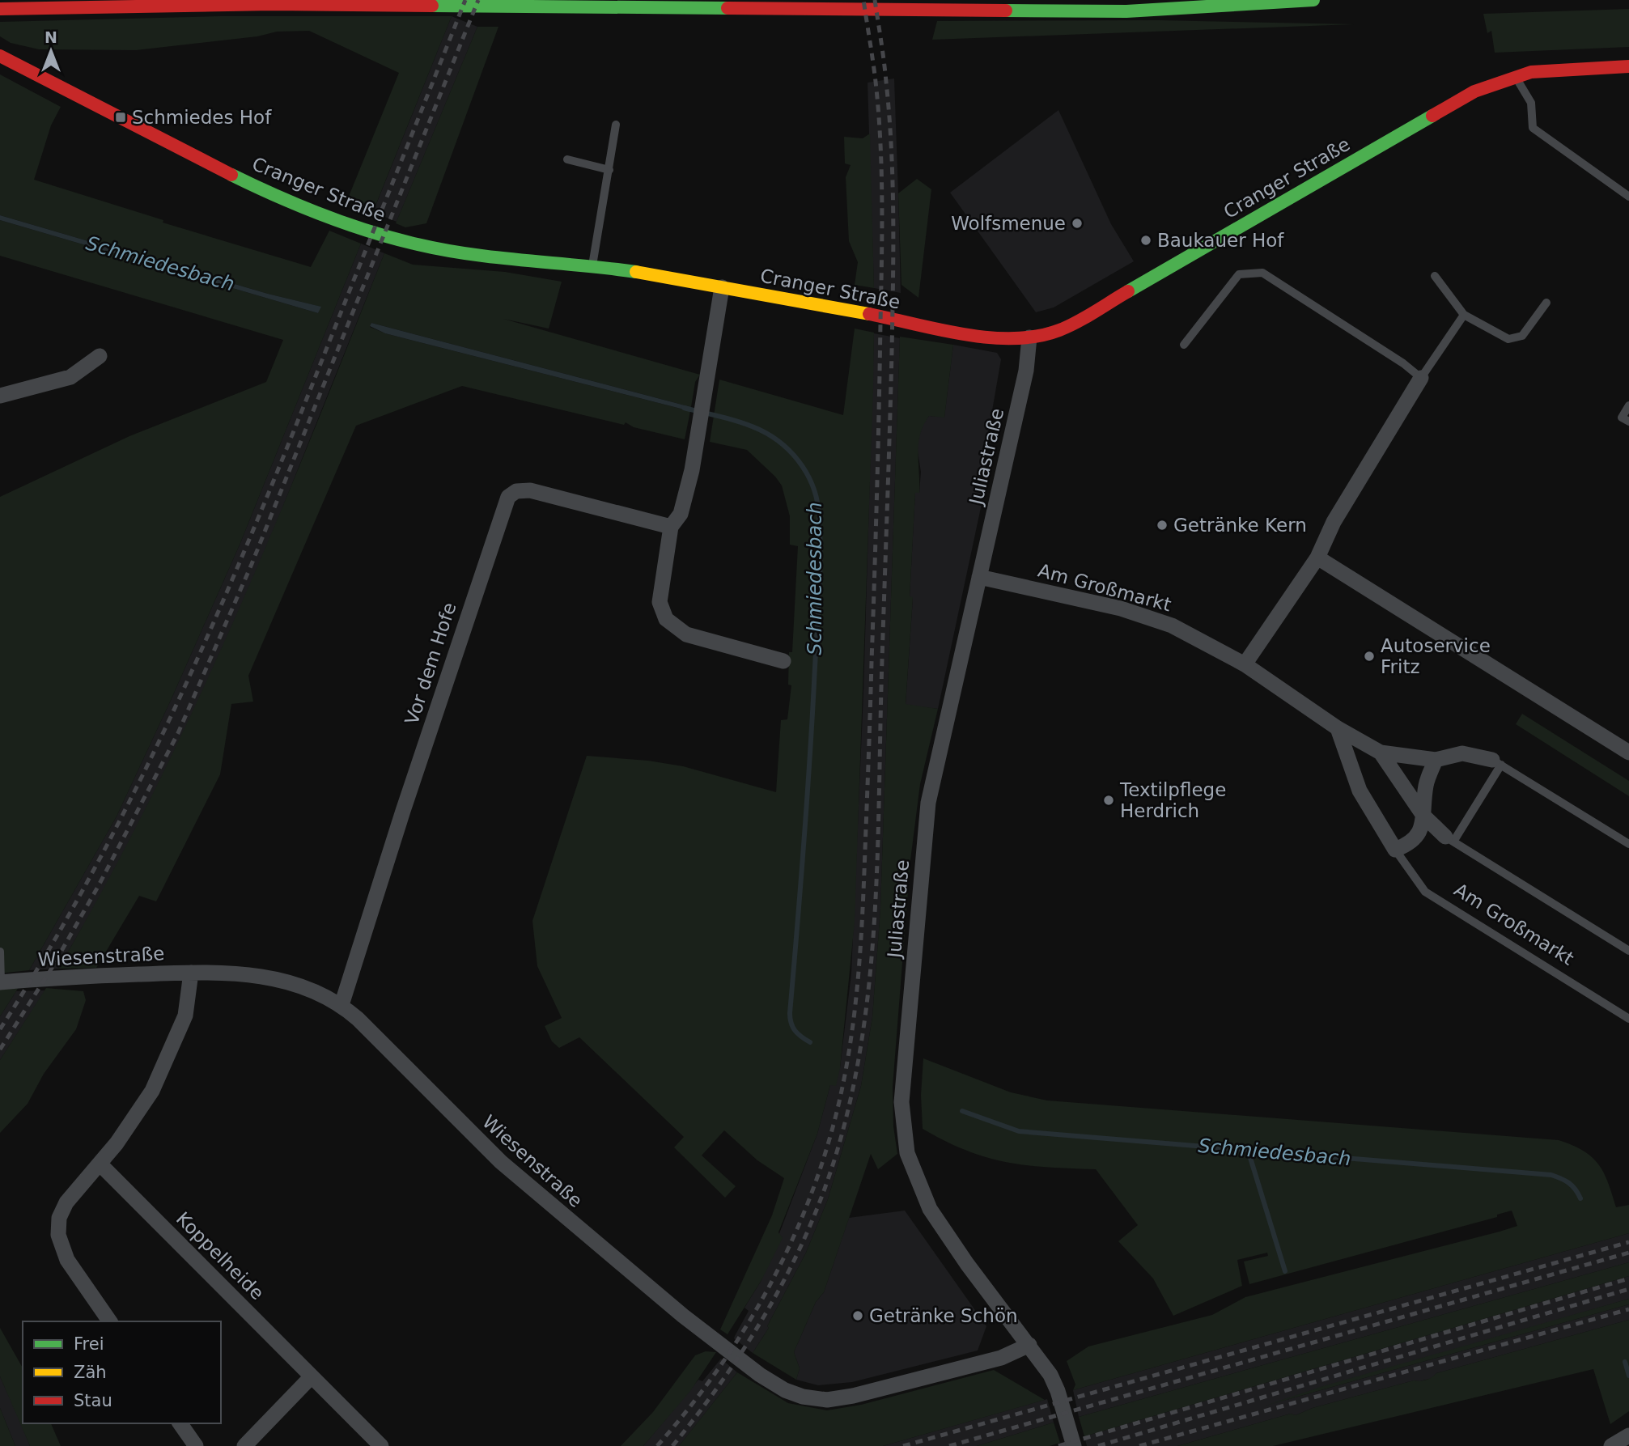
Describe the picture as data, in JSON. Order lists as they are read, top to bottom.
{
  "streets": {
    "main road": ["Cranger Straße"],
    "street": [
      "Juliastraße",
      "Am Großmarkt",
      "Vor dem Hofe",
      "Wiesenstraße",
      "Koppelheide"
    ]
  },
  "crossings": [
    ["Cranger Straße", "Juliastraße"],
    ["Juliastraße", "Am Großmarkt"],
    ["Juliastraße", "Wiesenstraße"],
    ["Vor dem Hofe", "Wiesenstraße"]
  ],
  "water": ["Schmiedesbach"],
  "places": {
    "transit": ["Schmiedes Hof"],
    "other": [
      "Wolfsmenue",
      "Baukauer Hof",
      "Getränke Kern",
      "Autoservice Fritz",
      "Textilpflege Herdrich",
      "Getränke Schön"
    ]
  },
  "legend": ["Frei", "Zäh", "Stau"],
  "north": "top"
}
